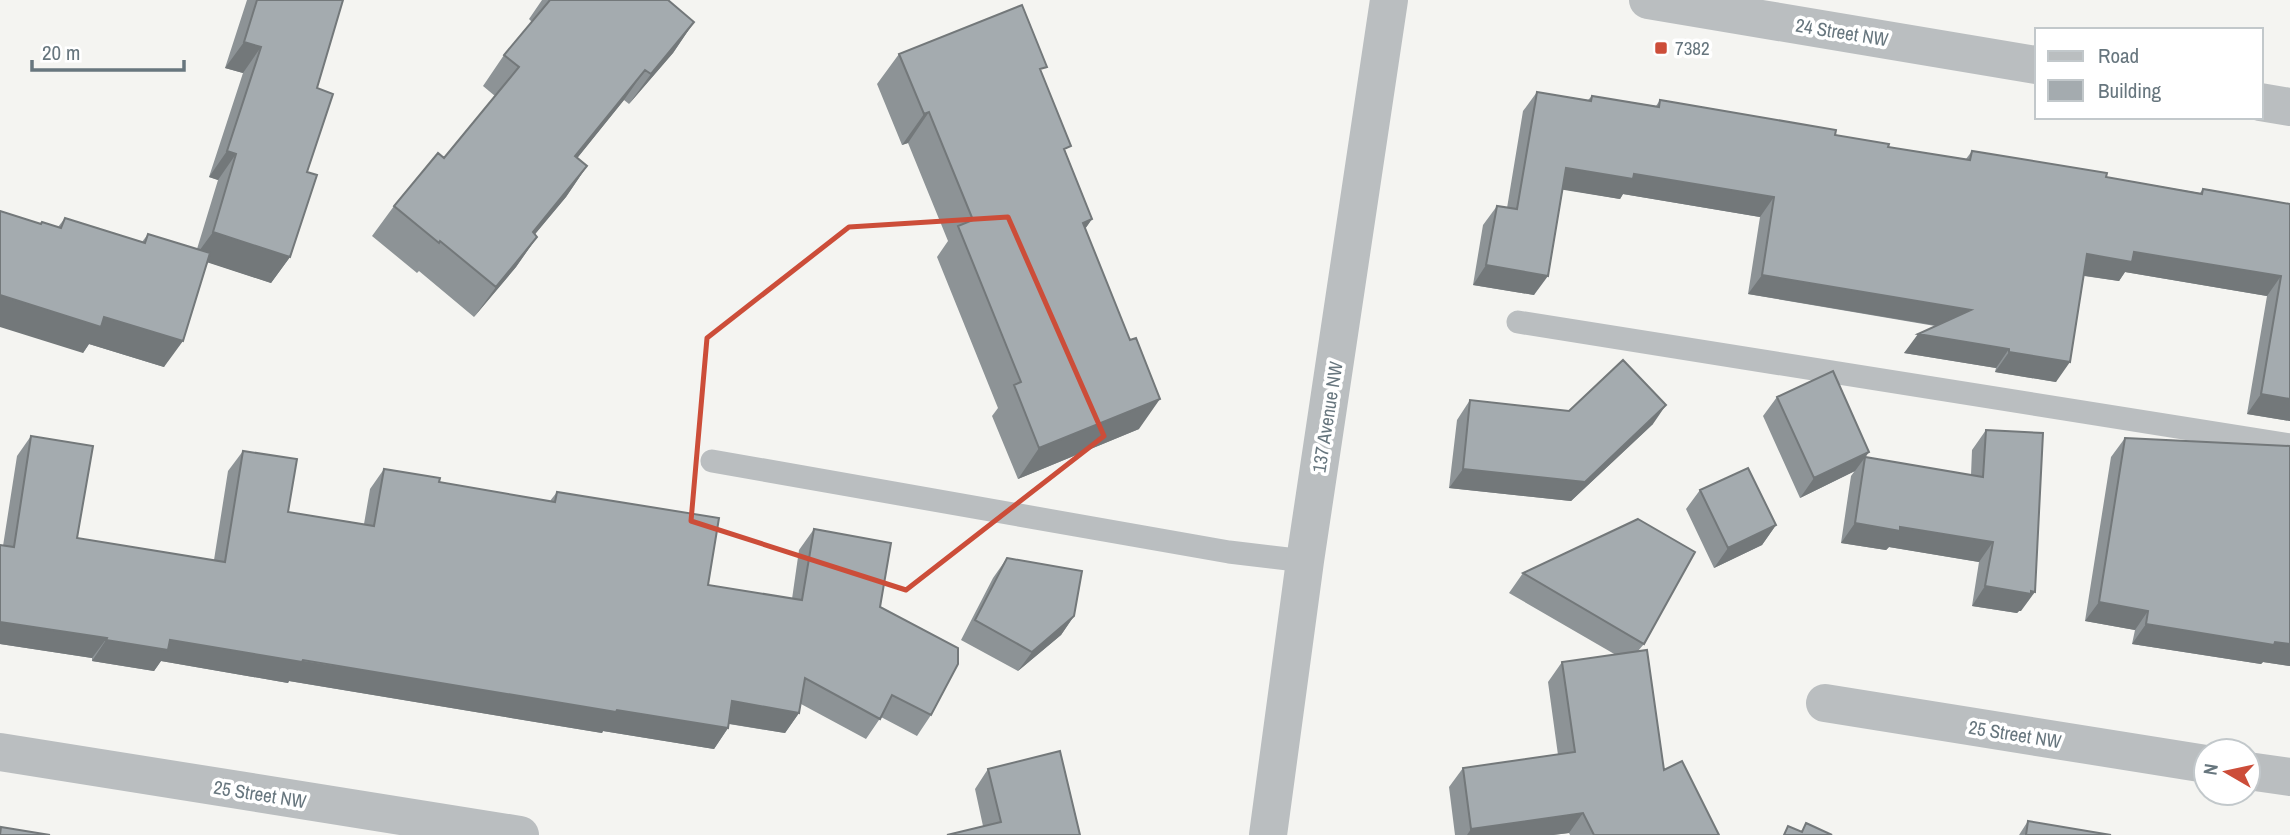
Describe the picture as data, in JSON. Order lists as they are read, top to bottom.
{
  "streets": {
    "street": ["24 Street NW", "137 Avenue NW", "25 Street NW"]
  },
  "places": {
    "transit": ["7382"]
  },
  "legend": ["Road", "Building"],
  "scale_bar": "20 m",
  "north": "left"
}
